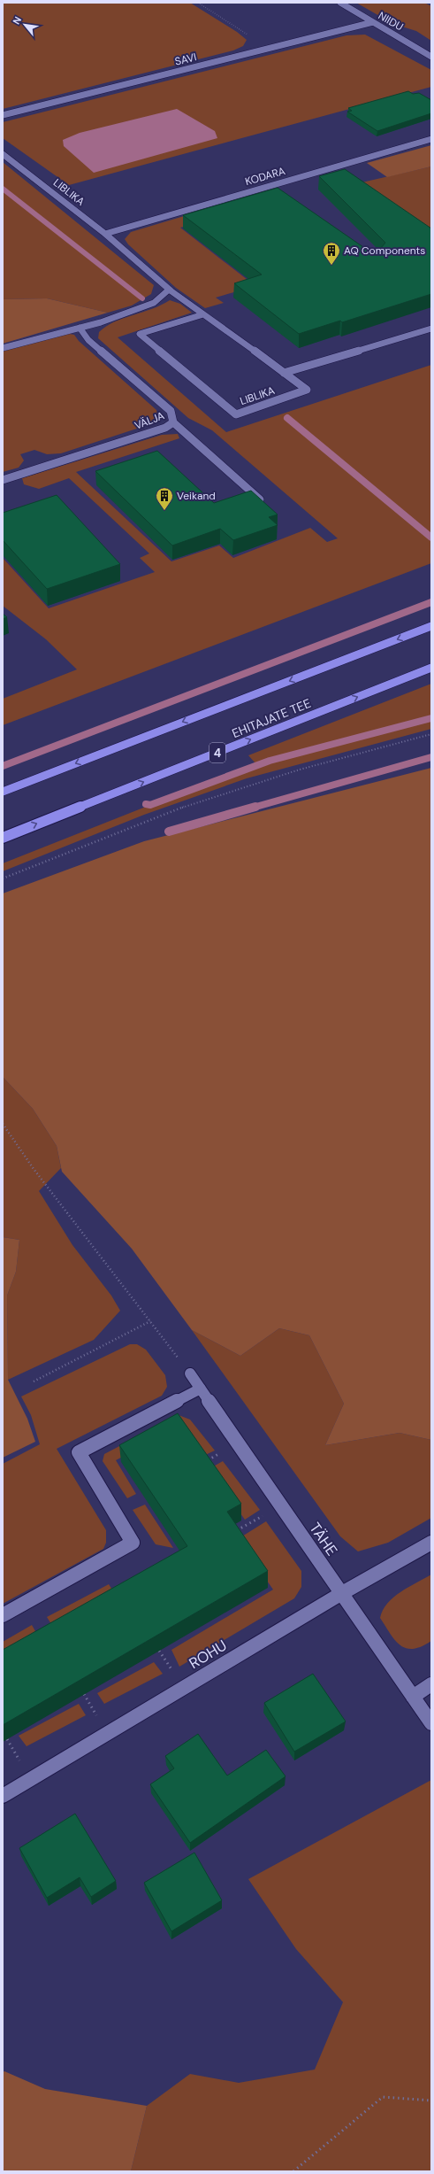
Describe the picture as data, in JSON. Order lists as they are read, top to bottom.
{
  "streets": {
    "highway": ["EHITAJATE TEE", "4"],
    "street": [
      "NIIDU",
      "SAVI",
      "KODARA",
      "LIBLIKA",
      "VÄLJA",
      "TÄHE",
      "ROHU"
    ]
  },
  "crossings": [
    ["NIIDU", "SAVI"],
    ["KODARA", "LIBLIKA"],
    ["TÄHE", "ROHU"]
  ],
  "places": {
    "building": ["AQ Components", "Veikand"]
  },
  "north": "top left"
}
